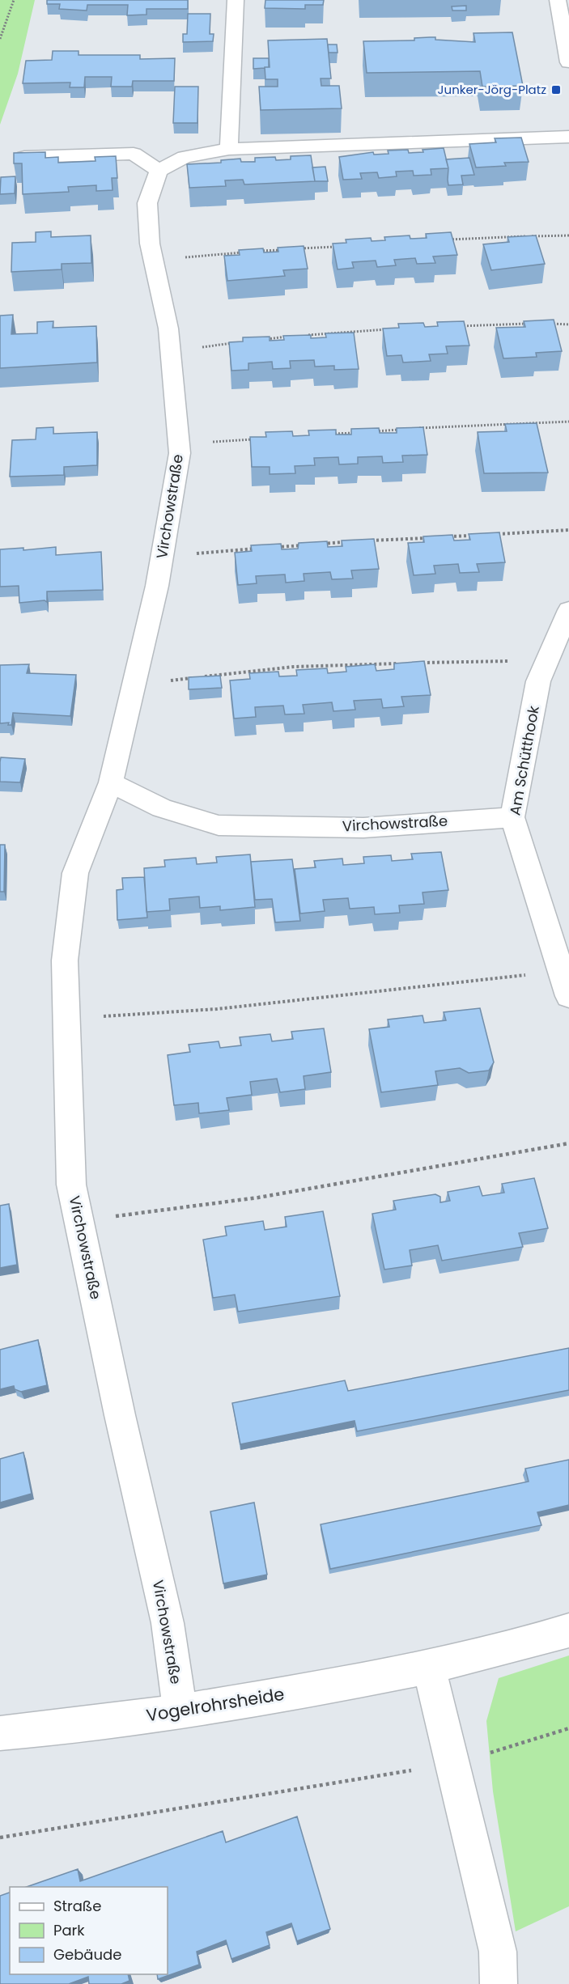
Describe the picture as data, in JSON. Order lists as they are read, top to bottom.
{
  "streets": {
    "street": ["Virchowstraße", "Am Schütthook", "Vogelrohrsheide"]
  },
  "crossings": [
    ["Virchowstraße", "Am Schütthook"],
    ["Virchowstraße", "Vogelrohrsheide"]
  ],
  "places": {
    "transit": ["Junker-Jörg-Platz"]
  },
  "legend": ["Straße", "Park", "Gebäude"]
}
